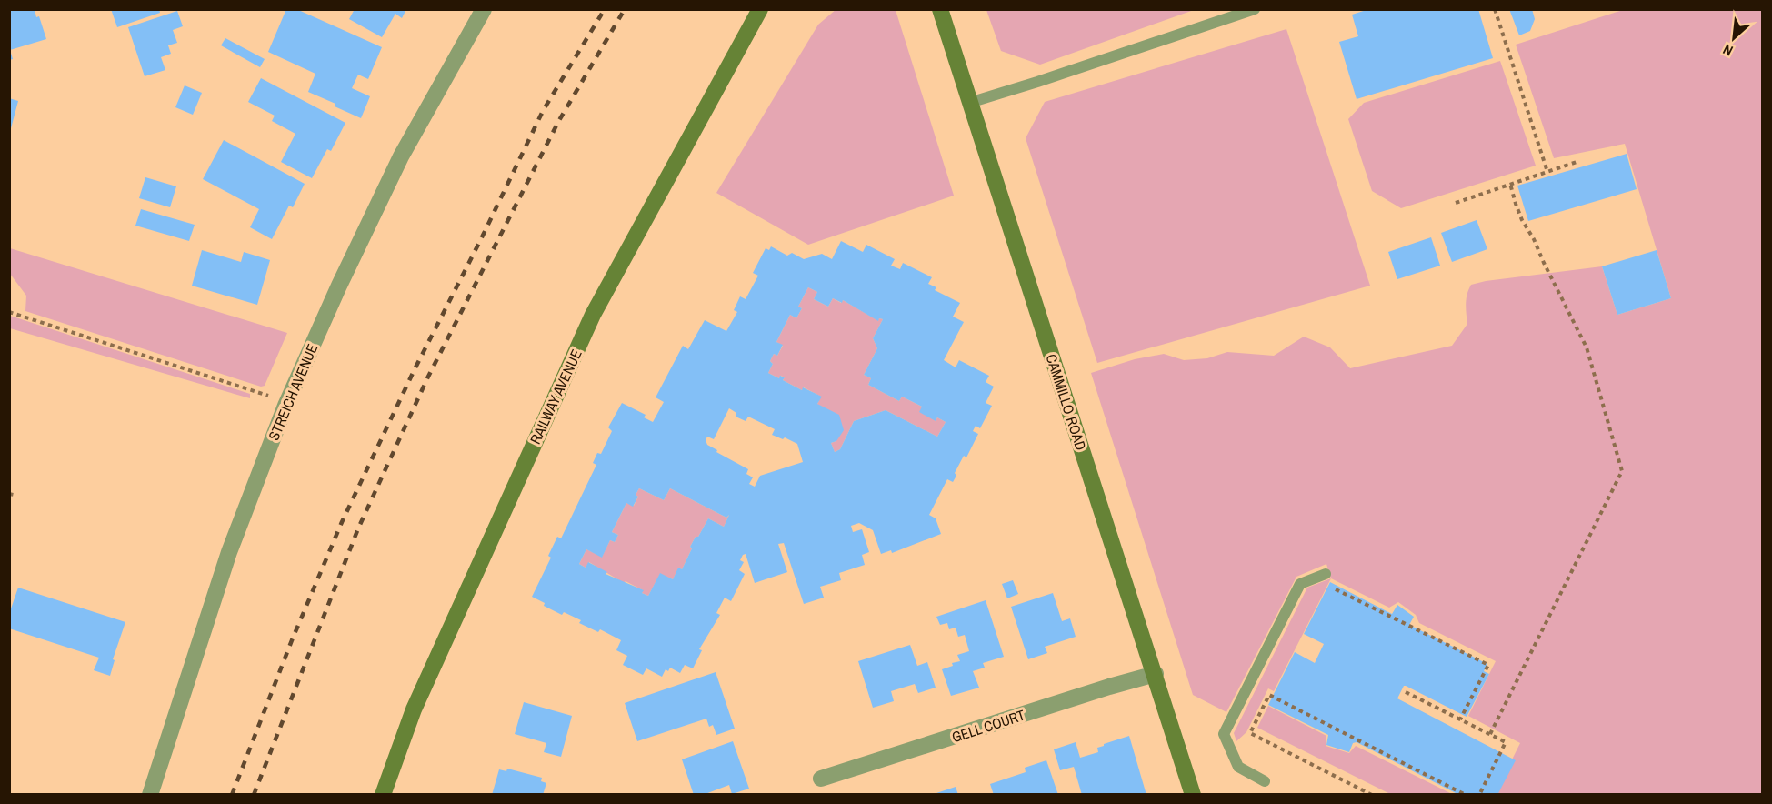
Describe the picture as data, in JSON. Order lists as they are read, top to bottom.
{
  "streets": {
    "main road": ["RAILWAY AVENUE", "CAMMILLO ROAD"],
    "street": ["STREICH AVENUE", "GELL COURT"]
  },
  "crossings": [
    ["CAMMILLO ROAD", "GELL COURT"]
  ],
  "north": "bottom left"
}
